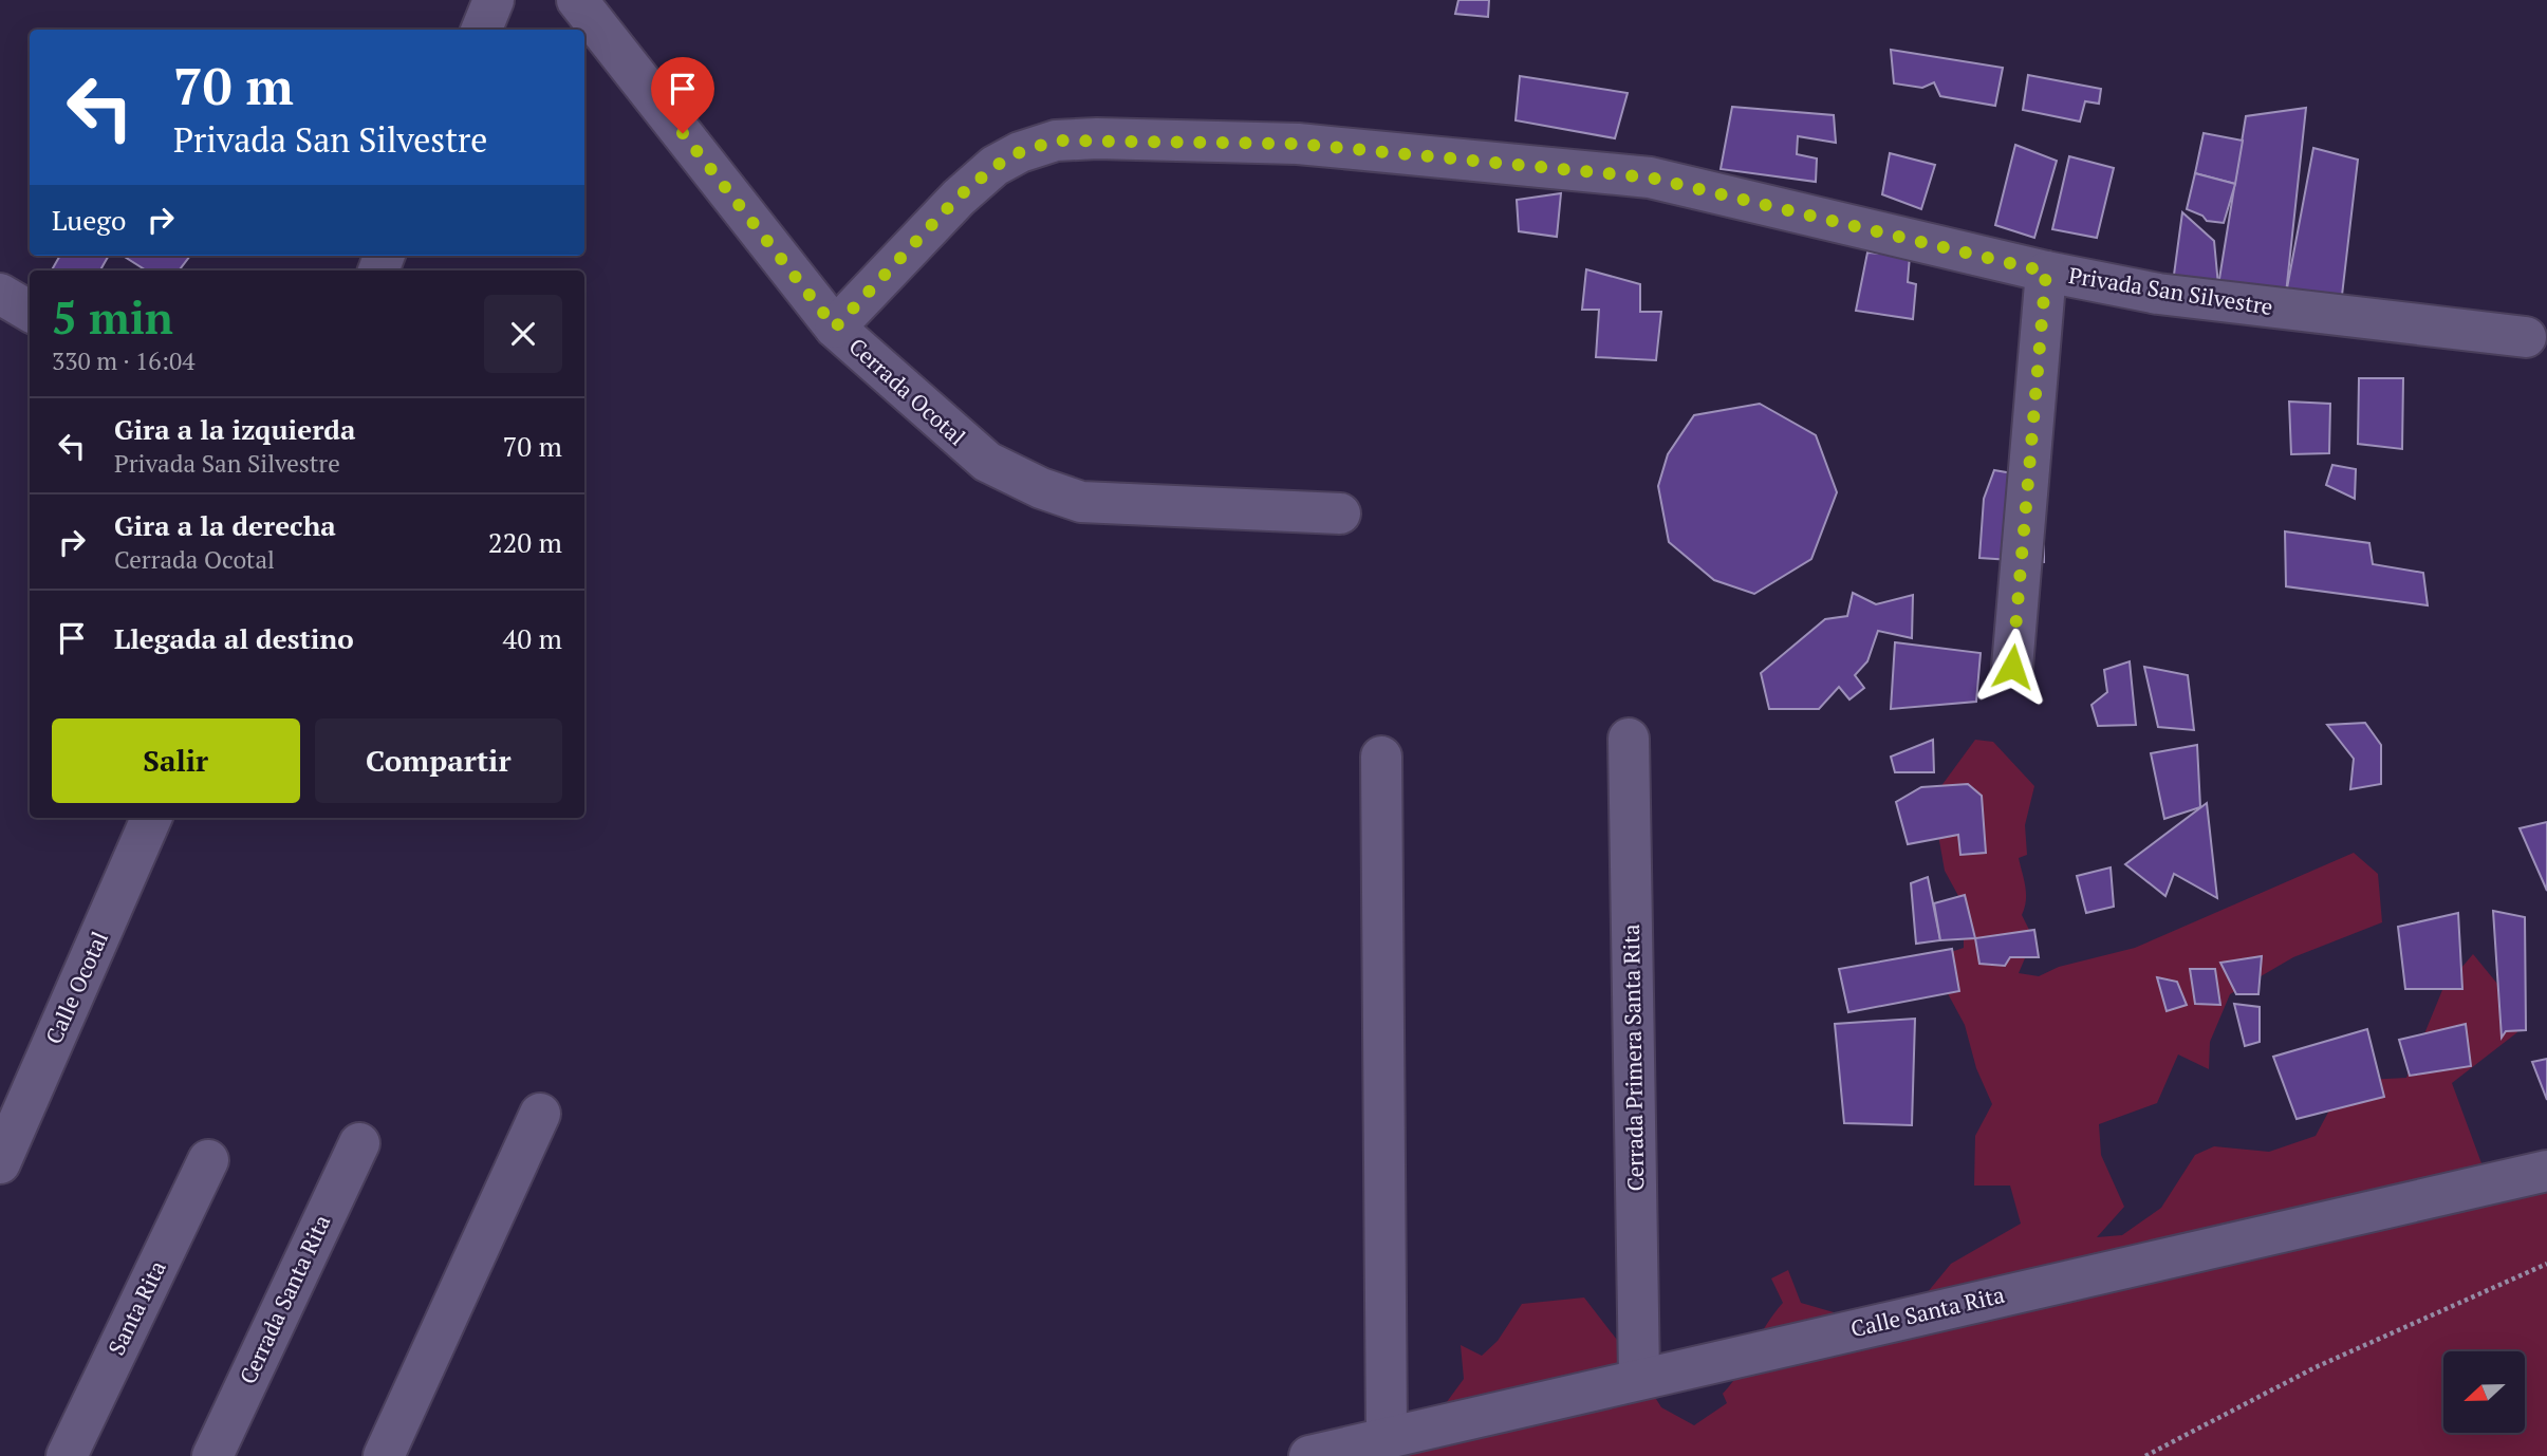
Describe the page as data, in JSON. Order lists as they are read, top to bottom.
{
  "streets": {
    "street": [
      "Privada San Silvestre",
      "Cerrada Ocotal",
      "Calle Ocotal",
      "Cerrada Primera Santa Rita",
      "Cerrada Santa Rita",
      "Santa Rita",
      "Calle Santa Rita"
    ]
  },
  "crossings": [
    ["Privada San Silvestre", "Cerrada Ocotal"],
    ["Cerrada Primera Santa Rita", "Calle Santa Rita"]
  ],
  "north": "left",
  "page": {
    "turn": ["70 m", "Privada San Silvestre"],
    "then": "Luego",
    "heading": ["5 min", "330 m · 16:04"],
    "list": [
      {
        "name": "Gira a la izquierda",
        "note": "Privada San Silvestre",
        "value": "70 m"
      },
      {
        "name": "Gira a la derecha",
        "note": "Cerrada Ocotal",
        "value": "220 m"
      },
      {
        "name": "Llegada al destino",
        "value": "40 m"
      }
    ],
    "buttons": ["Salir", "Compartir"]
  }
}
